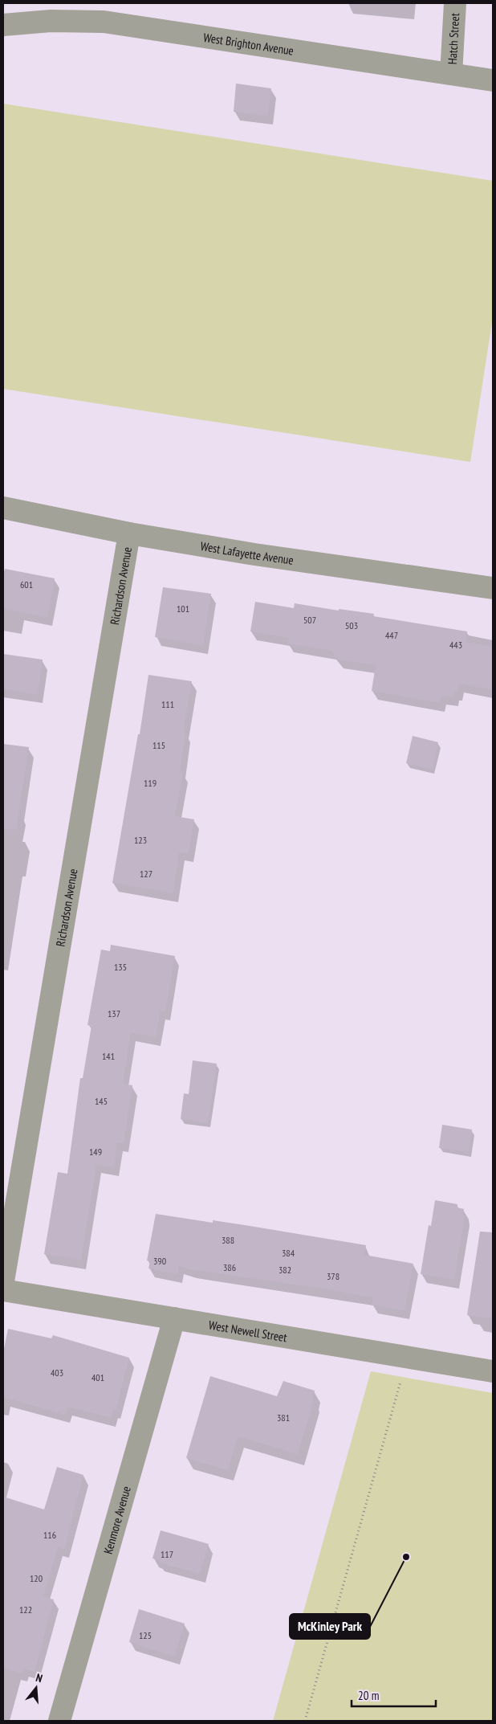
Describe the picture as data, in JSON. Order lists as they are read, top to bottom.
{
  "streets": {
    "street": [
      "Hatch Street",
      "West Brighton Avenue",
      "West Lafayette Avenue",
      "Richardson Avenue",
      "West Newell Street",
      "Kenmore Avenue"
    ]
  },
  "crossings": [
    ["Hatch Street", "West Brighton Avenue"],
    ["West Lafayette Avenue", "Richardson Avenue"],
    ["West Newell Street", "Kenmore Avenue"]
  ],
  "places": ["McKinley Park"],
  "house_numbers": [
    "601",
    "101",
    "507",
    "503",
    "447",
    "443",
    "111",
    "115",
    "119",
    "123",
    "127",
    "135",
    "137",
    "141",
    "145",
    "149",
    "388",
    "384",
    "390",
    "386",
    "382",
    "378",
    "403",
    "401",
    "381",
    "116",
    "117",
    "120",
    "122",
    "125"
  ],
  "scale_bar": "20 m",
  "north": "top"
}
